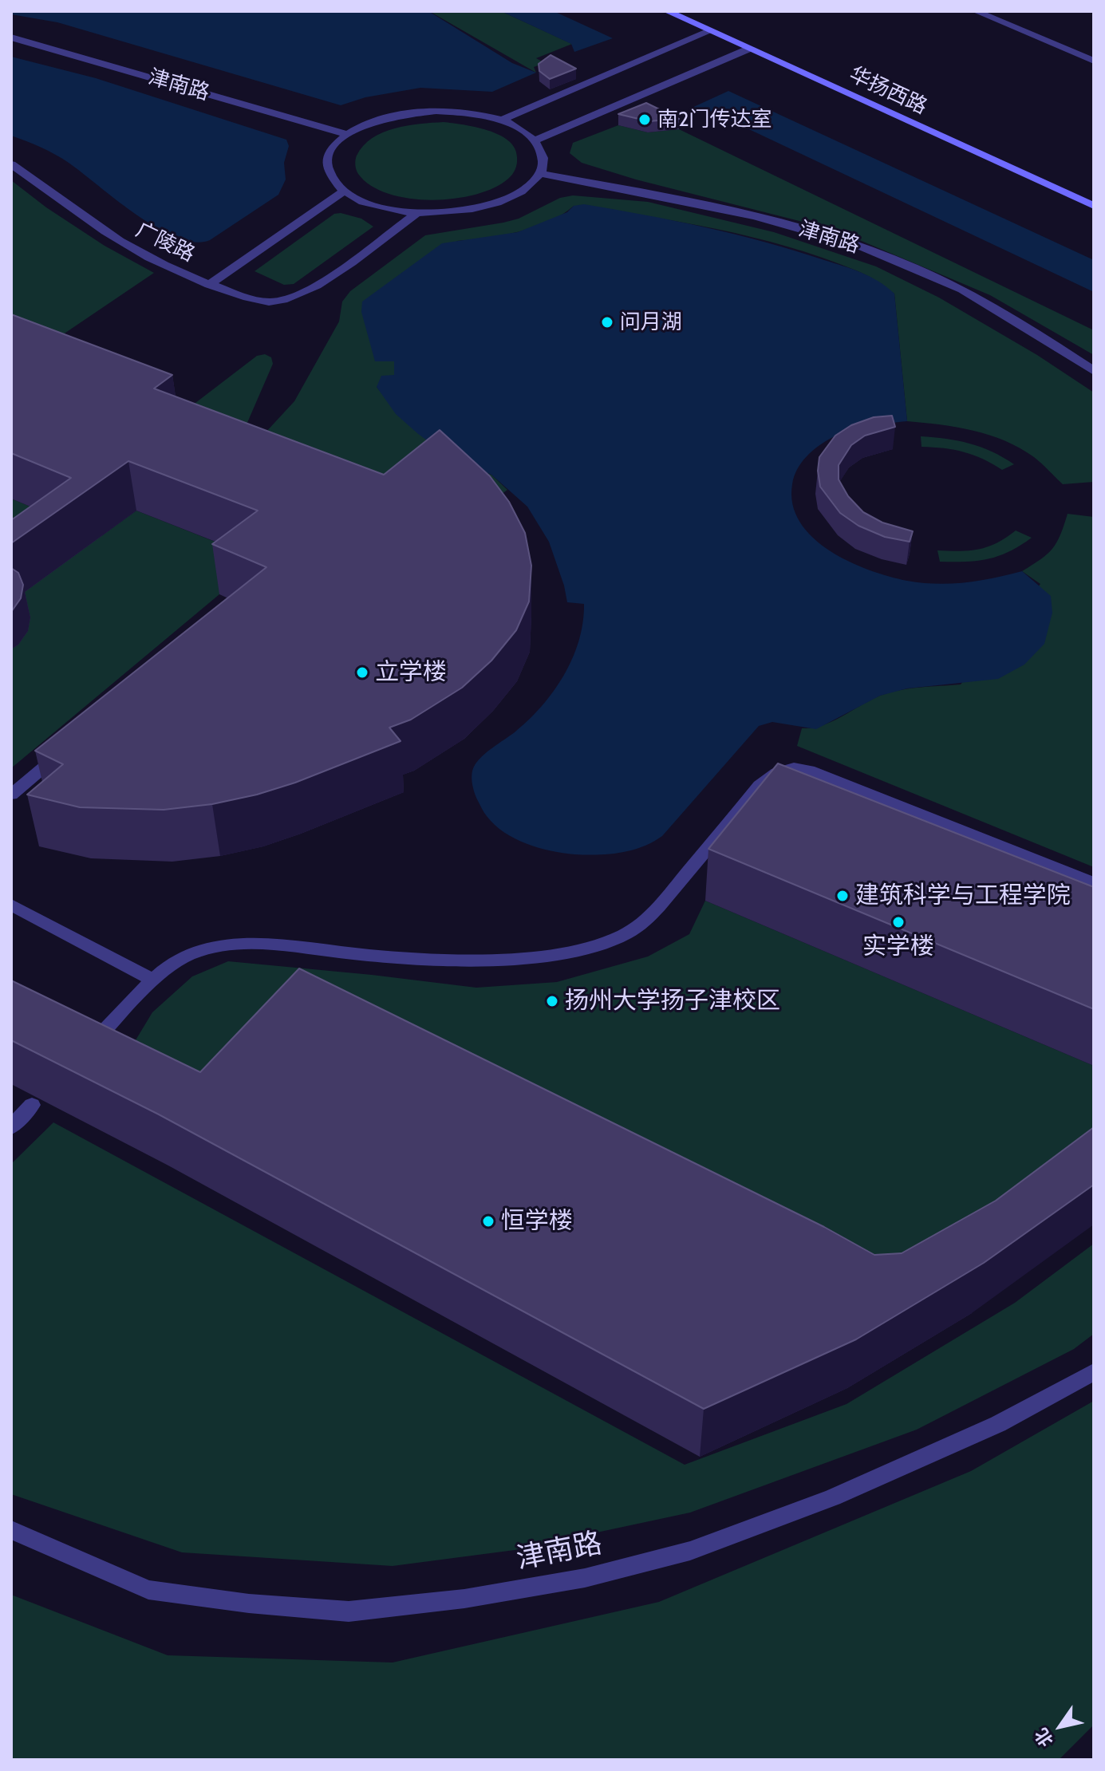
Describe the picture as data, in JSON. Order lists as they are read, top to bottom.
{
  "streets": {
    "main road": ["华扬西路"],
    "lane": ["津南路", "广陵路"]
  },
  "places": [
    "南2门传达室",
    "问月湖",
    "立学楼",
    "建筑科学与工程学院",
    "实学楼",
    "扬州大学扬子津校区",
    "恒学楼"
  ],
  "north": "bottom left"
}
